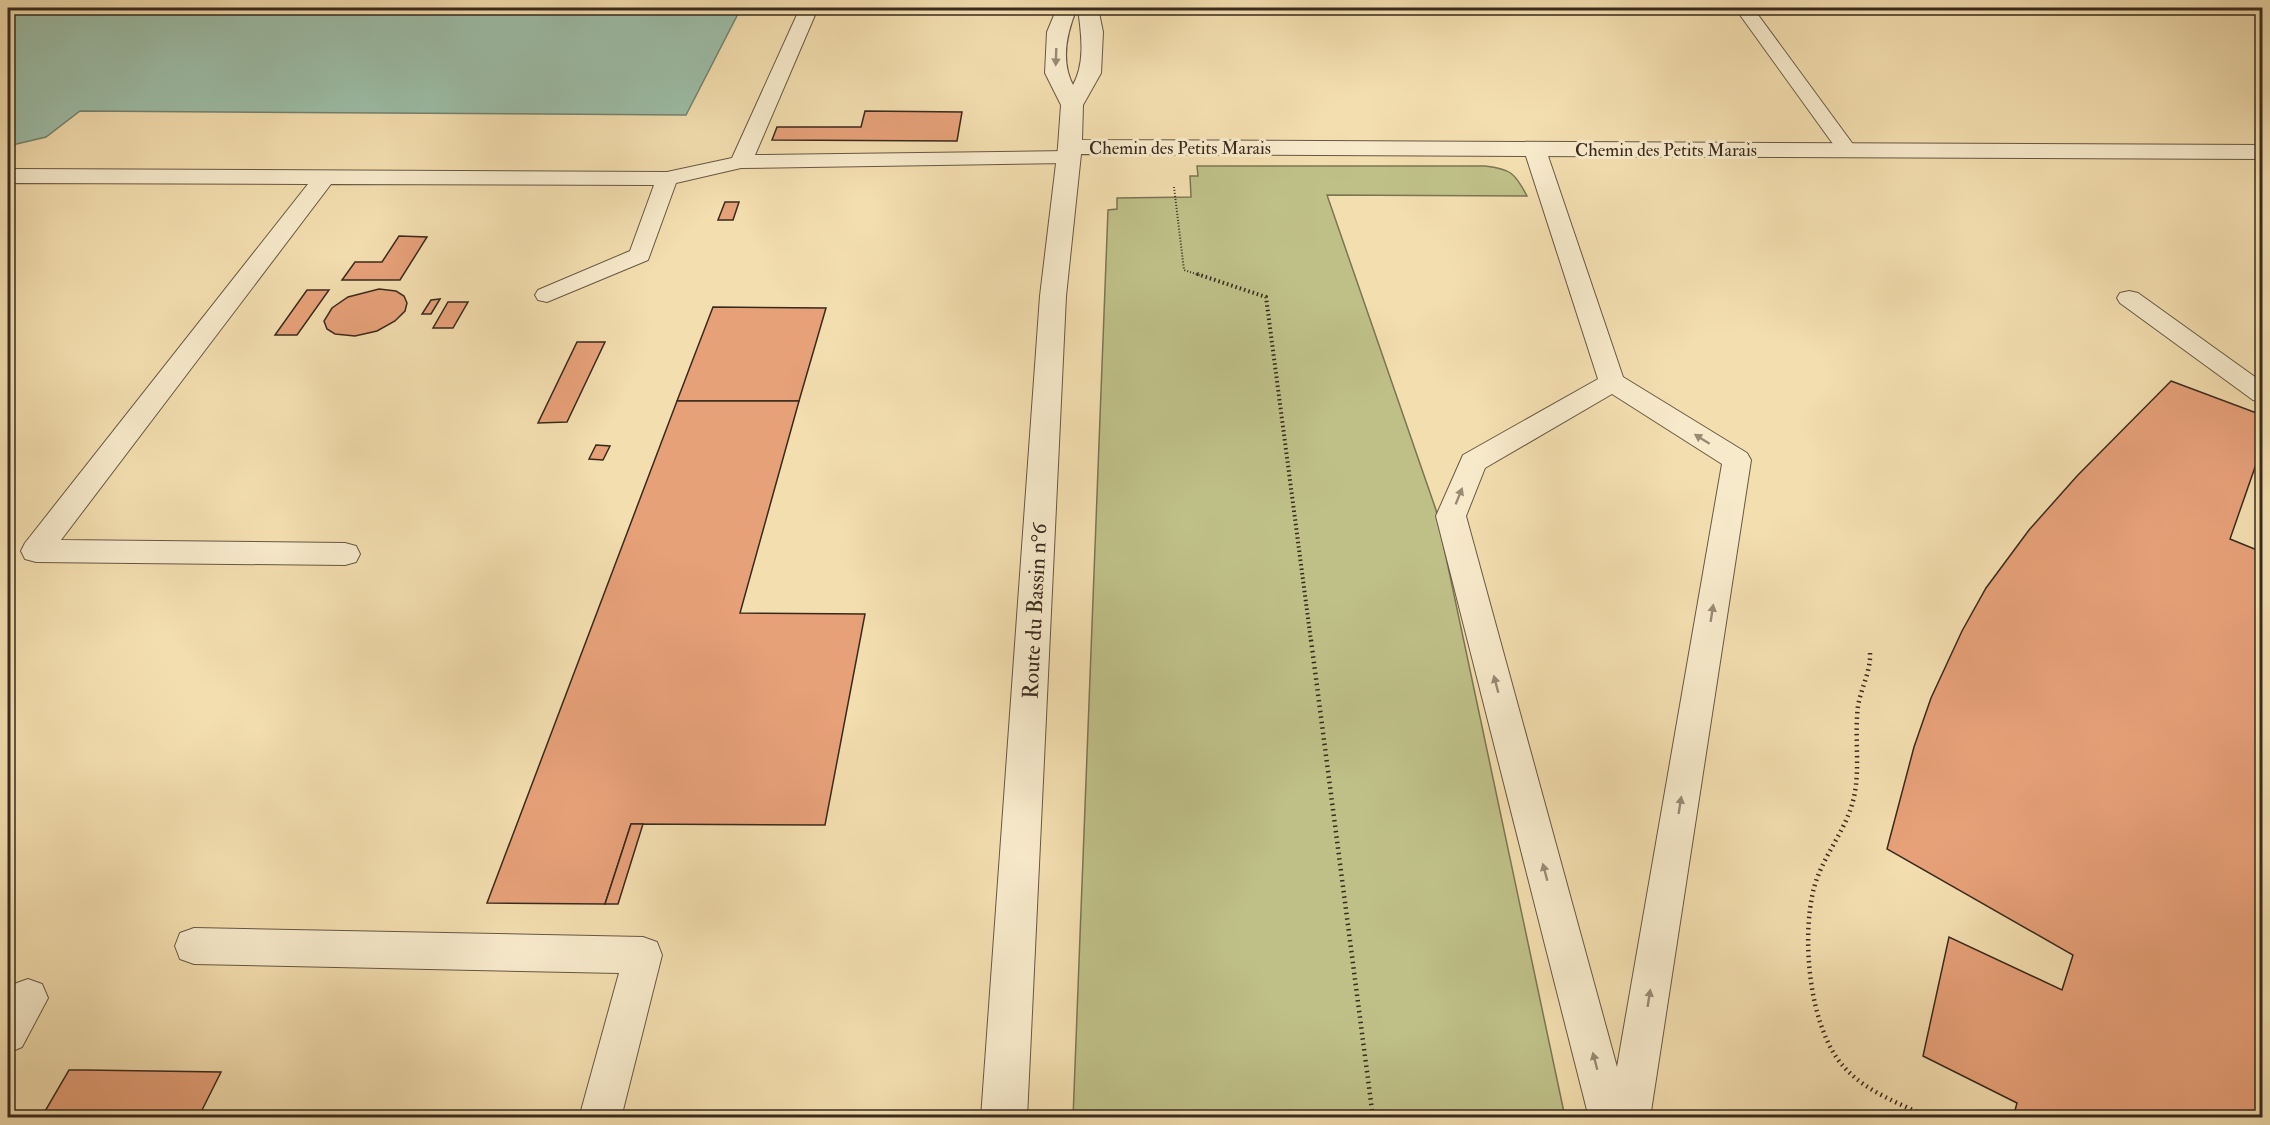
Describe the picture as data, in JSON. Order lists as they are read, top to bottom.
{
  "streets": {
    "street": ["Chemin des Petits Marais", "Route du Bassin n°6"]
  },
  "crossings": [
    ["Chemin des Petits Marais", "Route du Bassin n°6"]
  ]
}
